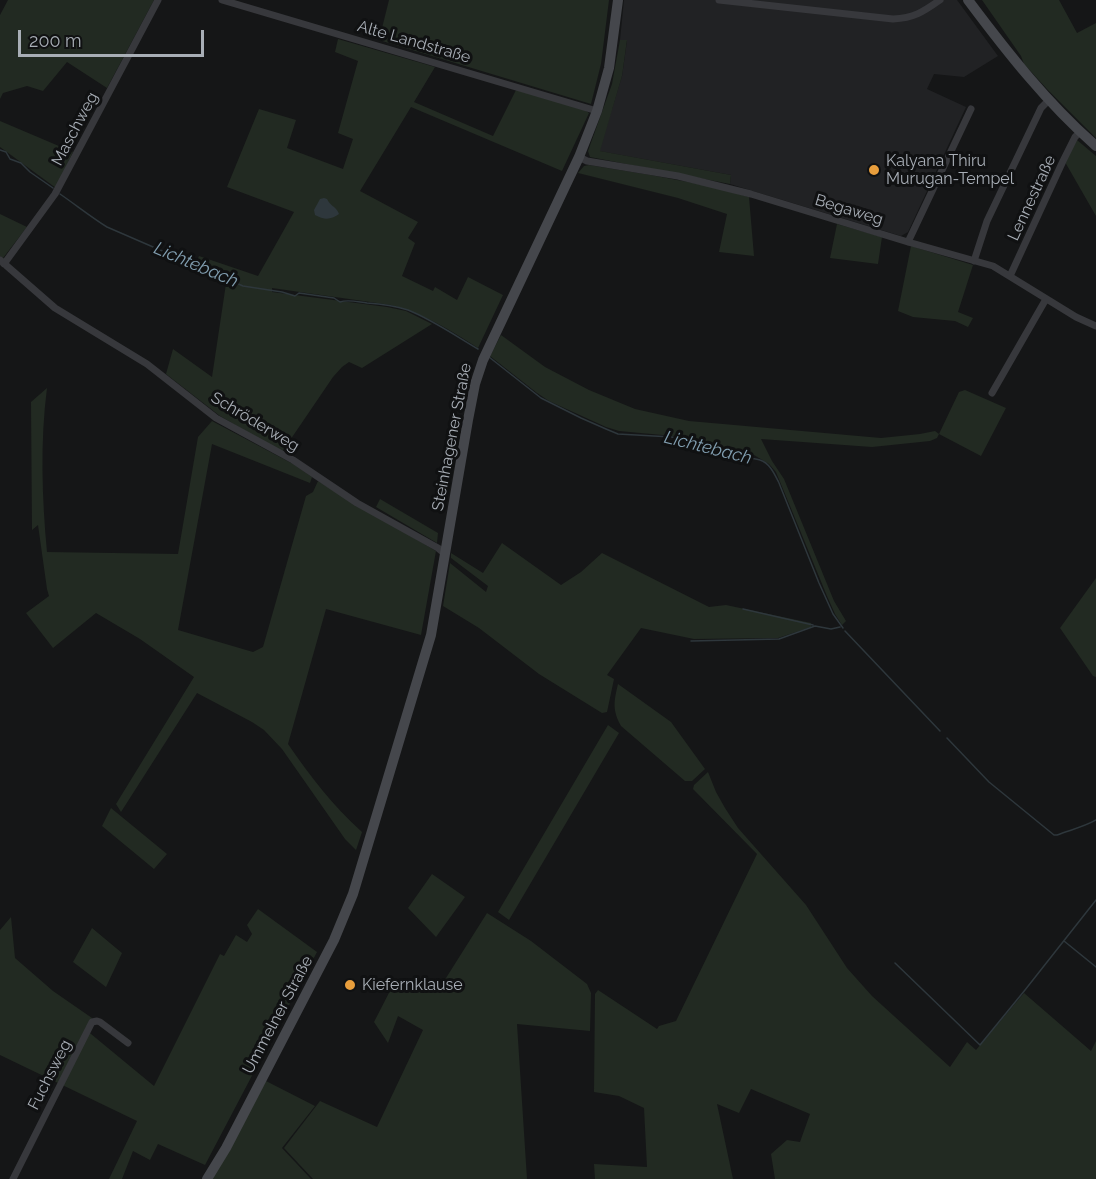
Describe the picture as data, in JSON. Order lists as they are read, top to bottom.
{
  "streets": {
    "main road": ["Steinhagener Straße", "Ummelner Straße"],
    "street": [
      "Alte Landstraße",
      "Maschweg",
      "Lennestraße",
      "Begaweg",
      "Schröderweg",
      "Fuchsweg"
    ]
  },
  "crossings": [
    ["Alte Landstraße", "Steinhagener Straße"],
    ["Maschweg", "Schröderweg"],
    ["Lennestraße", "Begaweg"],
    ["Begaweg", "Steinhagener Straße"],
    ["Schröderweg", "Steinhagener Straße"],
    ["Steinhagener Straße", "Ummelner Straße"]
  ],
  "water": ["Lichtebach"],
  "places": ["Kalyana Thiru Murugan-Tempel", "Kiefernklause"],
  "scale_bar": "200 m"
}
